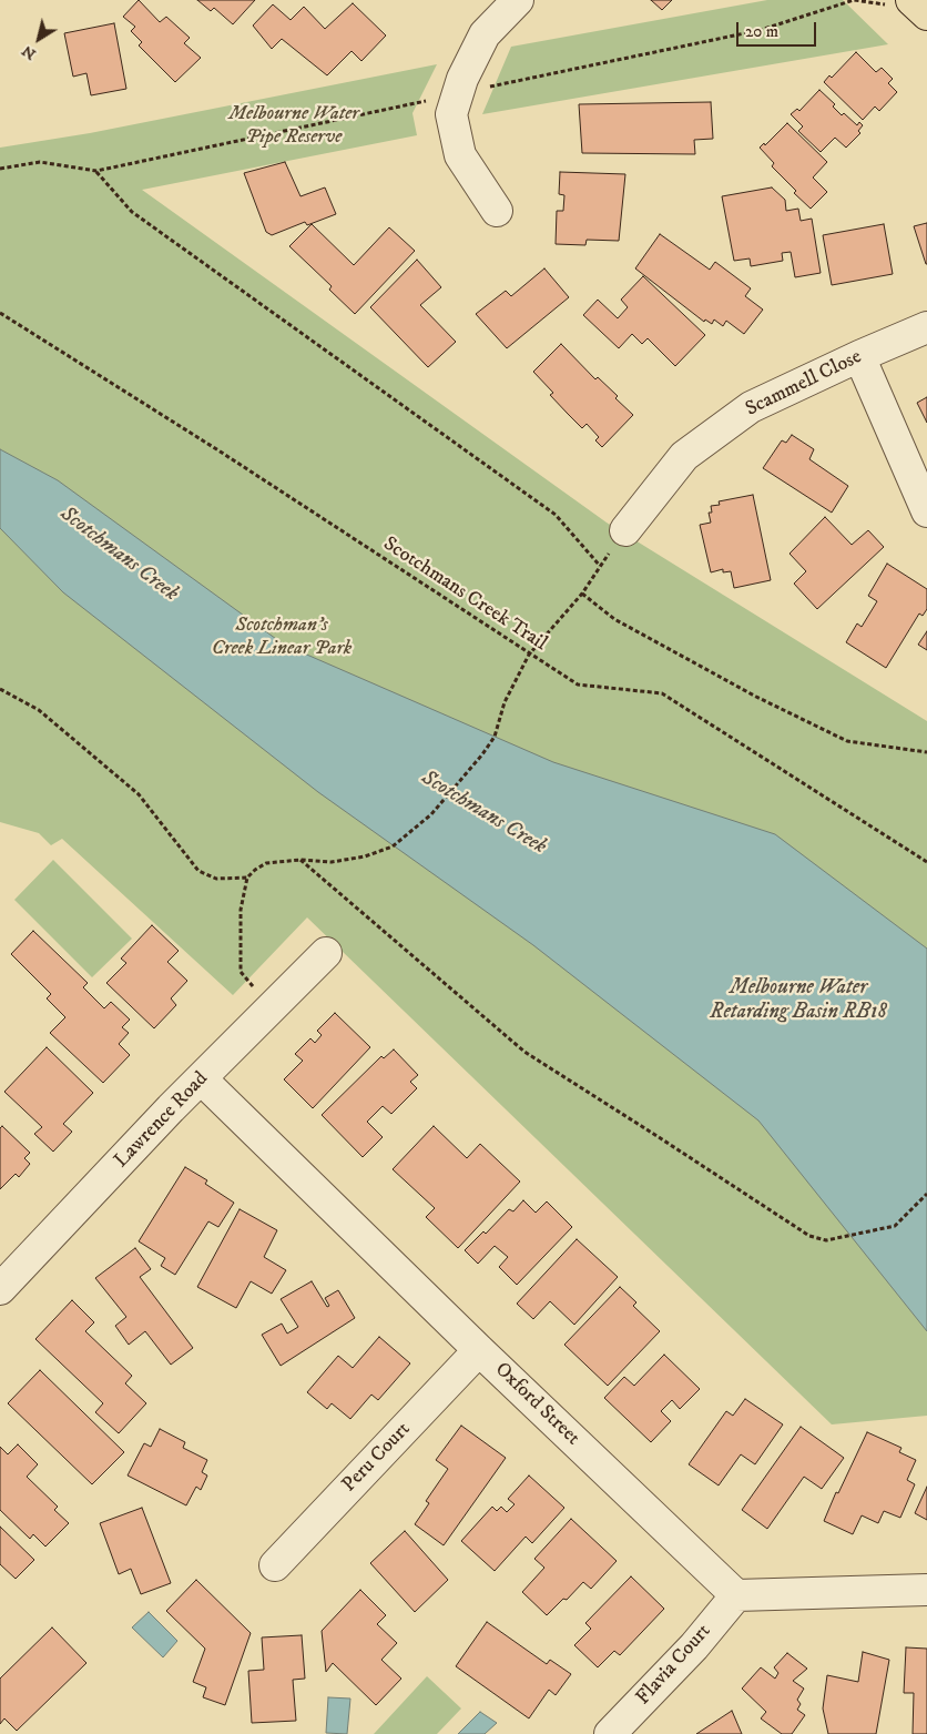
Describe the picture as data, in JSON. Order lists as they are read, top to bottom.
{
  "streets": {
    "street": [
      "Scammell Close",
      "Lawrence Road",
      "Oxford Street",
      "Peru Court",
      "Flavia Court"
    ],
    "path": ["Scotchmans Creek Trail"]
  },
  "crossings": [
    ["Lawrence Road", "Oxford Street"],
    ["Oxford Street", "Peru Court"],
    ["Oxford Street", "Flavia Court"]
  ],
  "water": ["Scotchmans Creek", "Melbourne Water Retarding Basin RB18"],
  "parks": ["Melbourne Water Pipe Reserve", "Scotchman's Creek Linear Park"],
  "scale_bar": "20 m",
  "north": "bottom left"
}
